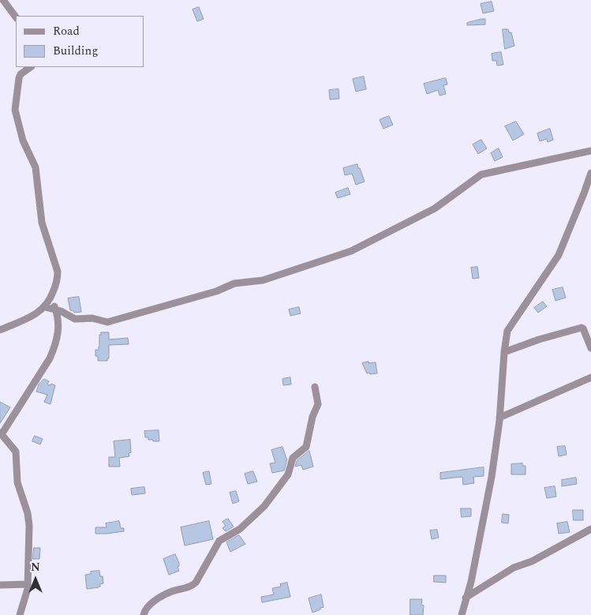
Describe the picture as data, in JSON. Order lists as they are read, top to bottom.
{
  "legend": ["Road", "Building"],
  "north": "top"
}
